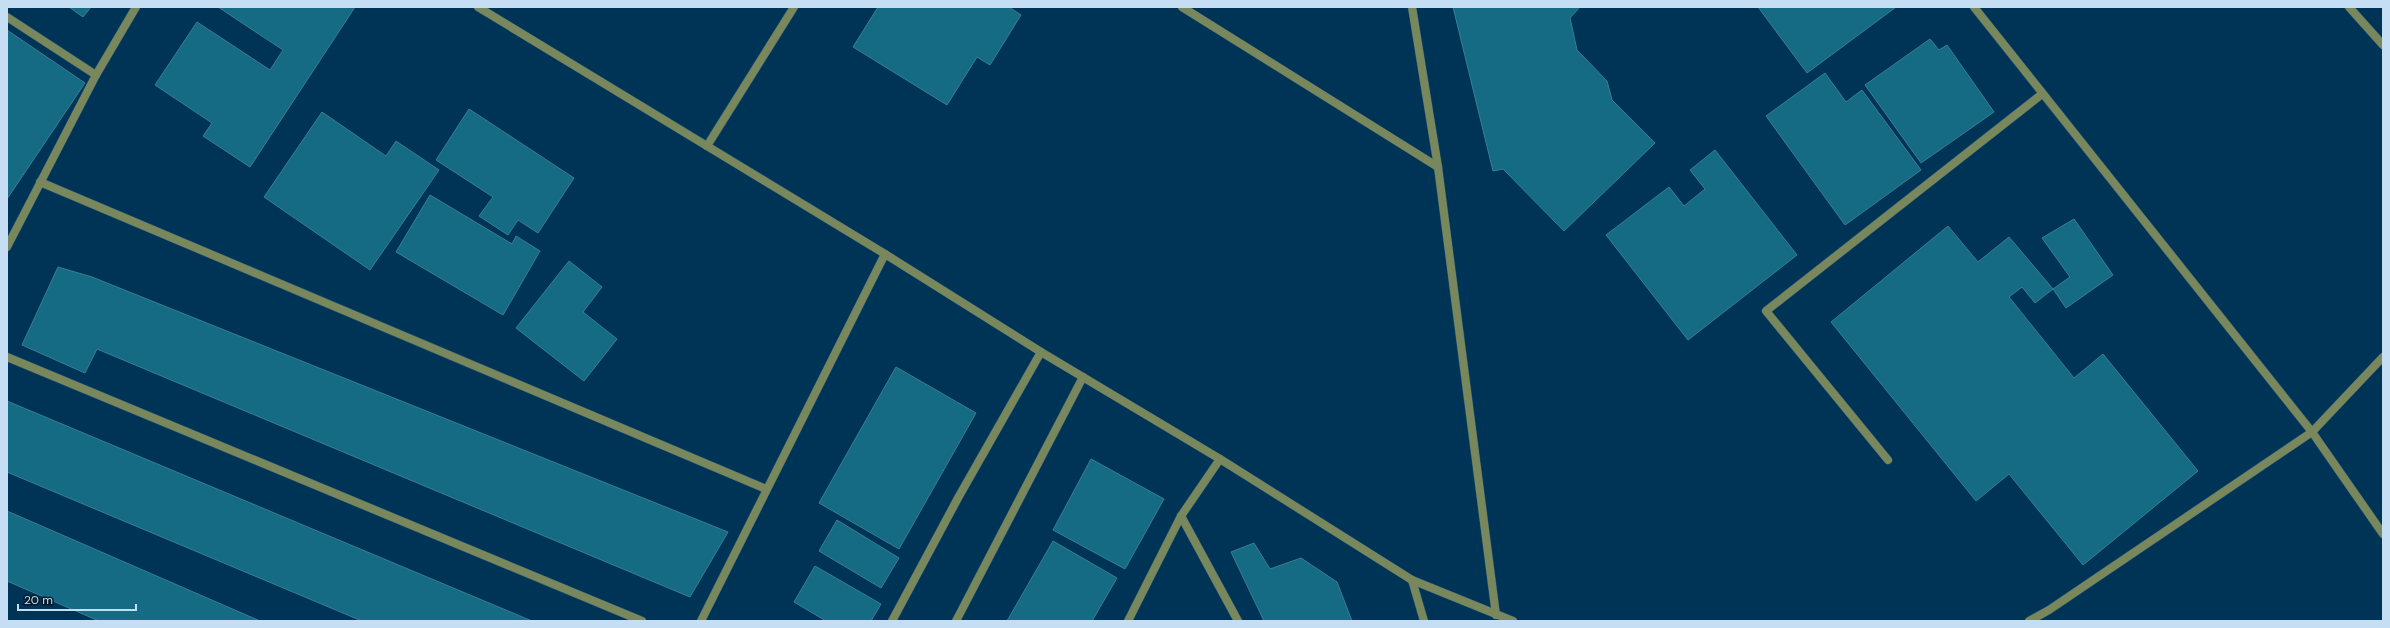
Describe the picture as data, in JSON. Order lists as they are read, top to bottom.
{
  "scale_bar": "20 m"
}
